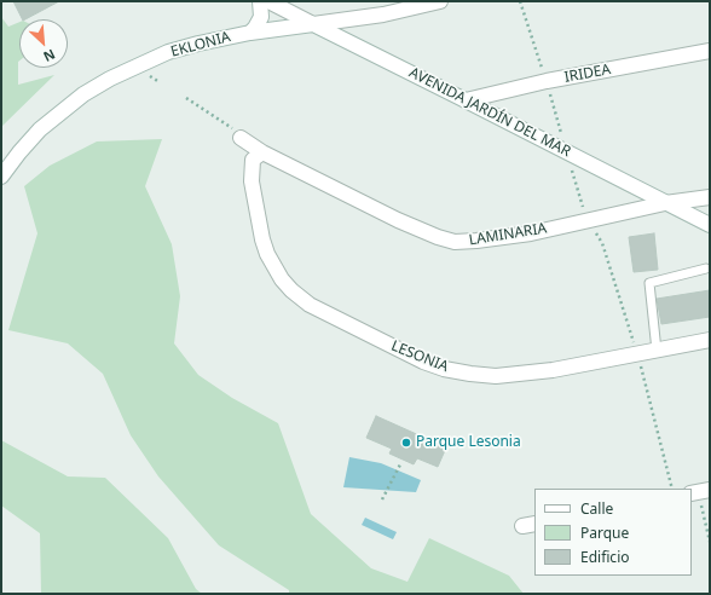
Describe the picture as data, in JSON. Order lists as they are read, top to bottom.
{
  "streets": {
    "street": [
      "EKLONIA",
      "IRIDEA",
      "AVENIDA JARDÍN DEL MAR",
      "LAMINARIA",
      "LESONIA"
    ]
  },
  "crossings": [
    ["EKLONIA", "AVENIDA JARDÍN DEL MAR"],
    ["IRIDEA", "AVENIDA JARDÍN DEL MAR"],
    ["AVENIDA JARDÍN DEL MAR", "LAMINARIA"],
    ["LAMINARIA", "LESONIA"]
  ],
  "places": ["Parque Lesonia"],
  "legend": ["Calle", "Parque", "Edificio"],
  "north": "bottom right"
}
